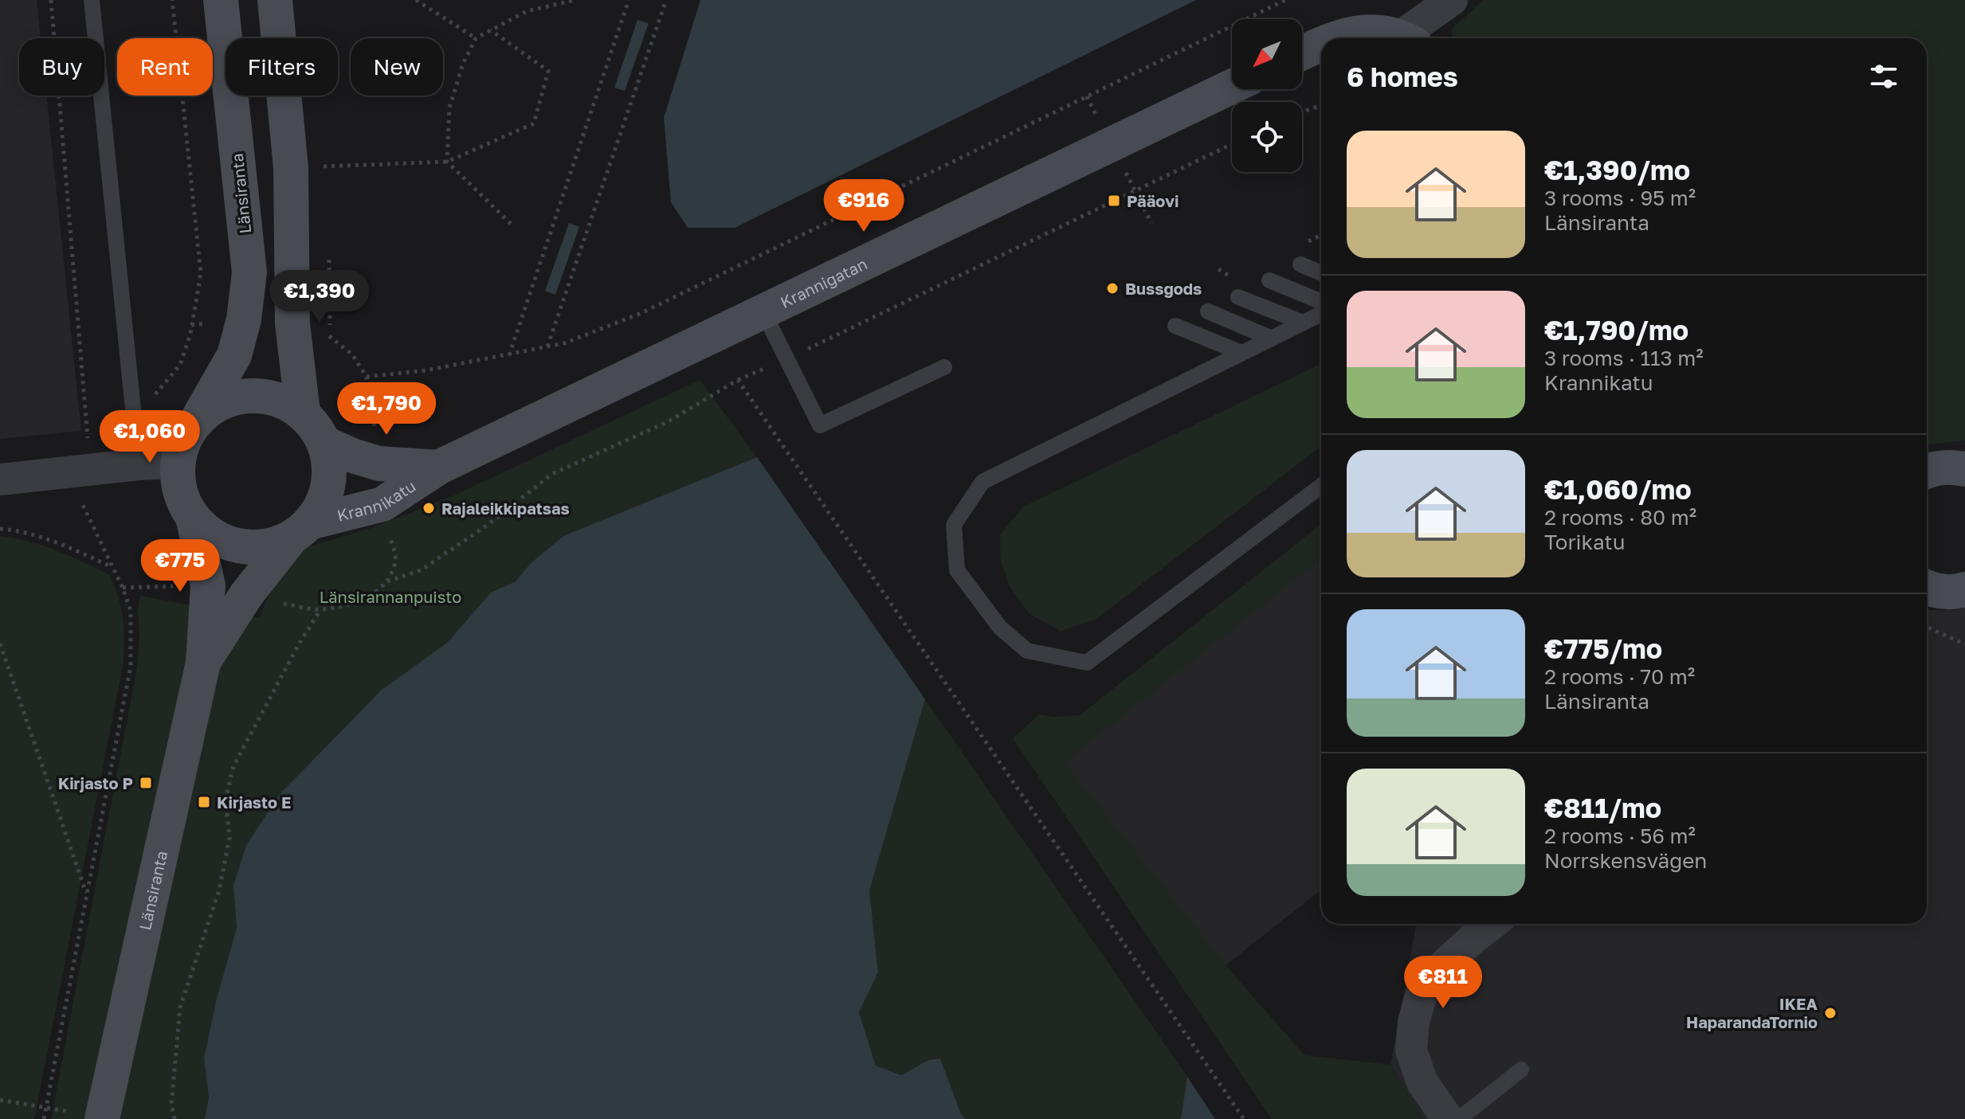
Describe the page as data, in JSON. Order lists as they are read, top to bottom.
{
  "streets": {
    "street": ["Länsiranta", "Krannigatan", "Krannikatu"]
  },
  "crossings": [
    ["Länsiranta", "Krannikatu"],
    ["Krannigatan", "Krannikatu"]
  ],
  "parks": ["Länsirannanpuisto"],
  "places": {
    "transit": ["Pääovi", "Kirjasto P", "Kirjasto E"],
    "other": ["Bussgods", "Rajaleikkipatsas", "IKEA HaparandaTornio"]
  },
  "north": "bottom left",
  "page": {
    "chip": [
      "Buy",
      "Rent",
      "Filters",
      "New"
    ],
    "heading": "6 homes",
    "list": [
      {
        "name": "€1,390/mo",
        "note": "3 rooms · 95 m² · Länsiranta"
      },
      {
        "name": "€1,790/mo",
        "note": "3 rooms · 113 m² · Krannikatu"
      },
      {
        "name": "€1,060/mo",
        "note": "2 rooms · 80 m² · Torikatu"
      },
      {
        "name": "€775/mo",
        "note": "2 rooms · 70 m² · Länsiranta"
      },
      {
        "name": "€811/mo",
        "note": "2 rooms · 56 m² · Norrskensvägen"
      }
    ],
    "price": [
      "€916",
      "€1,390",
      "€1,790",
      "€1,060",
      "€775",
      "€811"
    ]
  }
}
